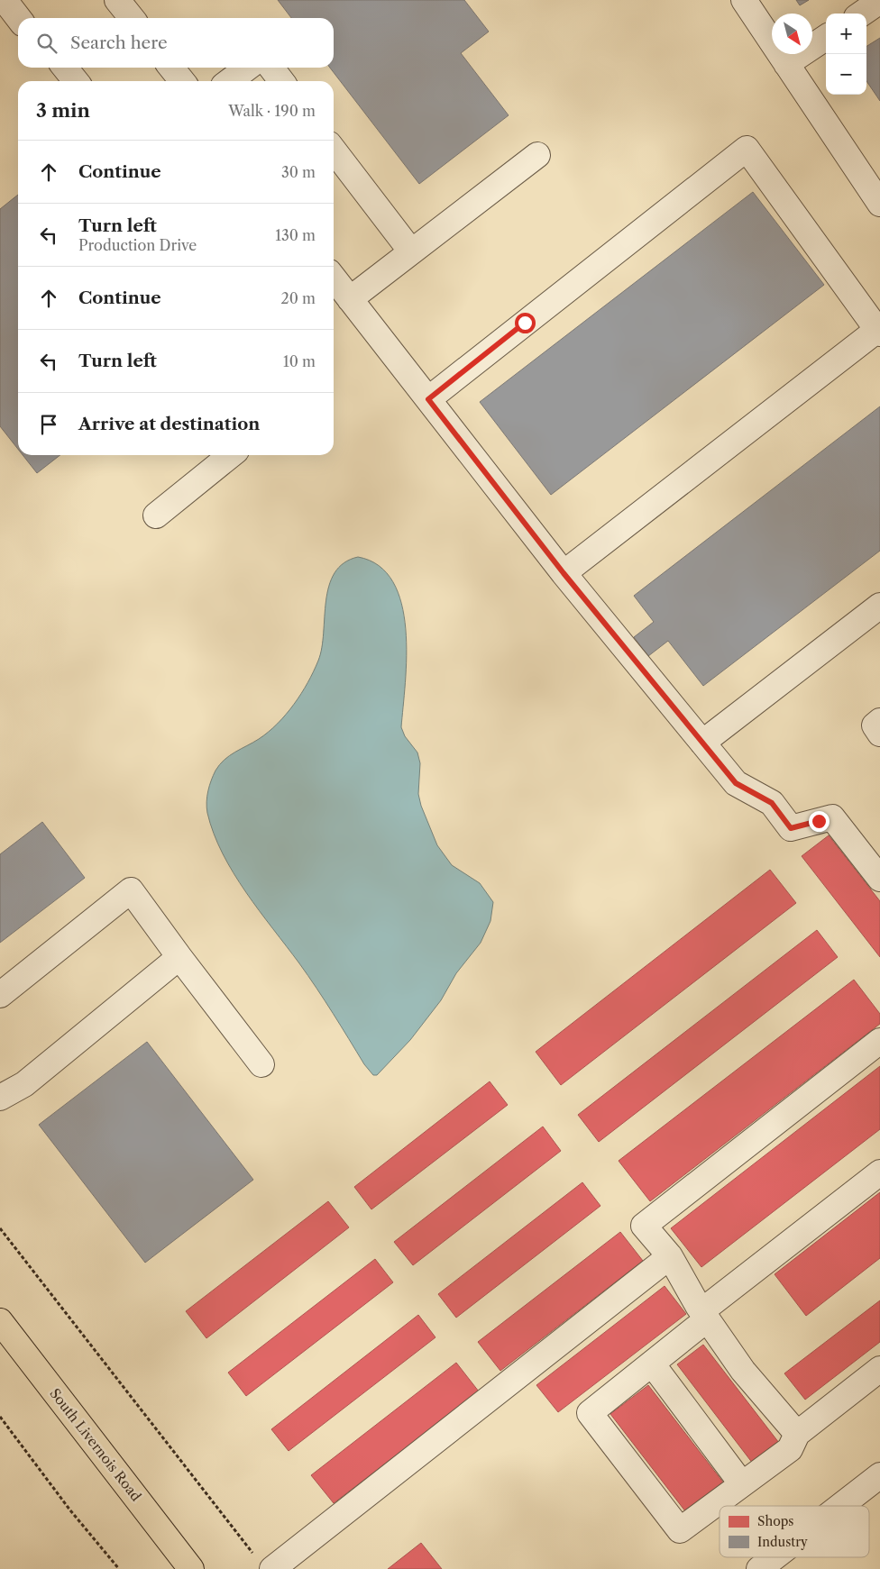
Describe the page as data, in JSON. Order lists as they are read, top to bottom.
{
  "streets": {
    "main road": ["South Livernois Road"]
  },
  "legend": ["Shops", "Industry"],
  "north": "bottom right",
  "page": {
    "map_buttons": ["+", "−"],
    "search": "Search here",
    "heading": ["3 min", "Walk · 190 m"],
    "list": [
      ["Continue", "30 m"],
      ["Turn left", "Production Drive", "130 m"],
      ["Continue", "20 m"],
      ["Turn left", "10 m"],
      "Arrive at destination"
    ]
  }
}
